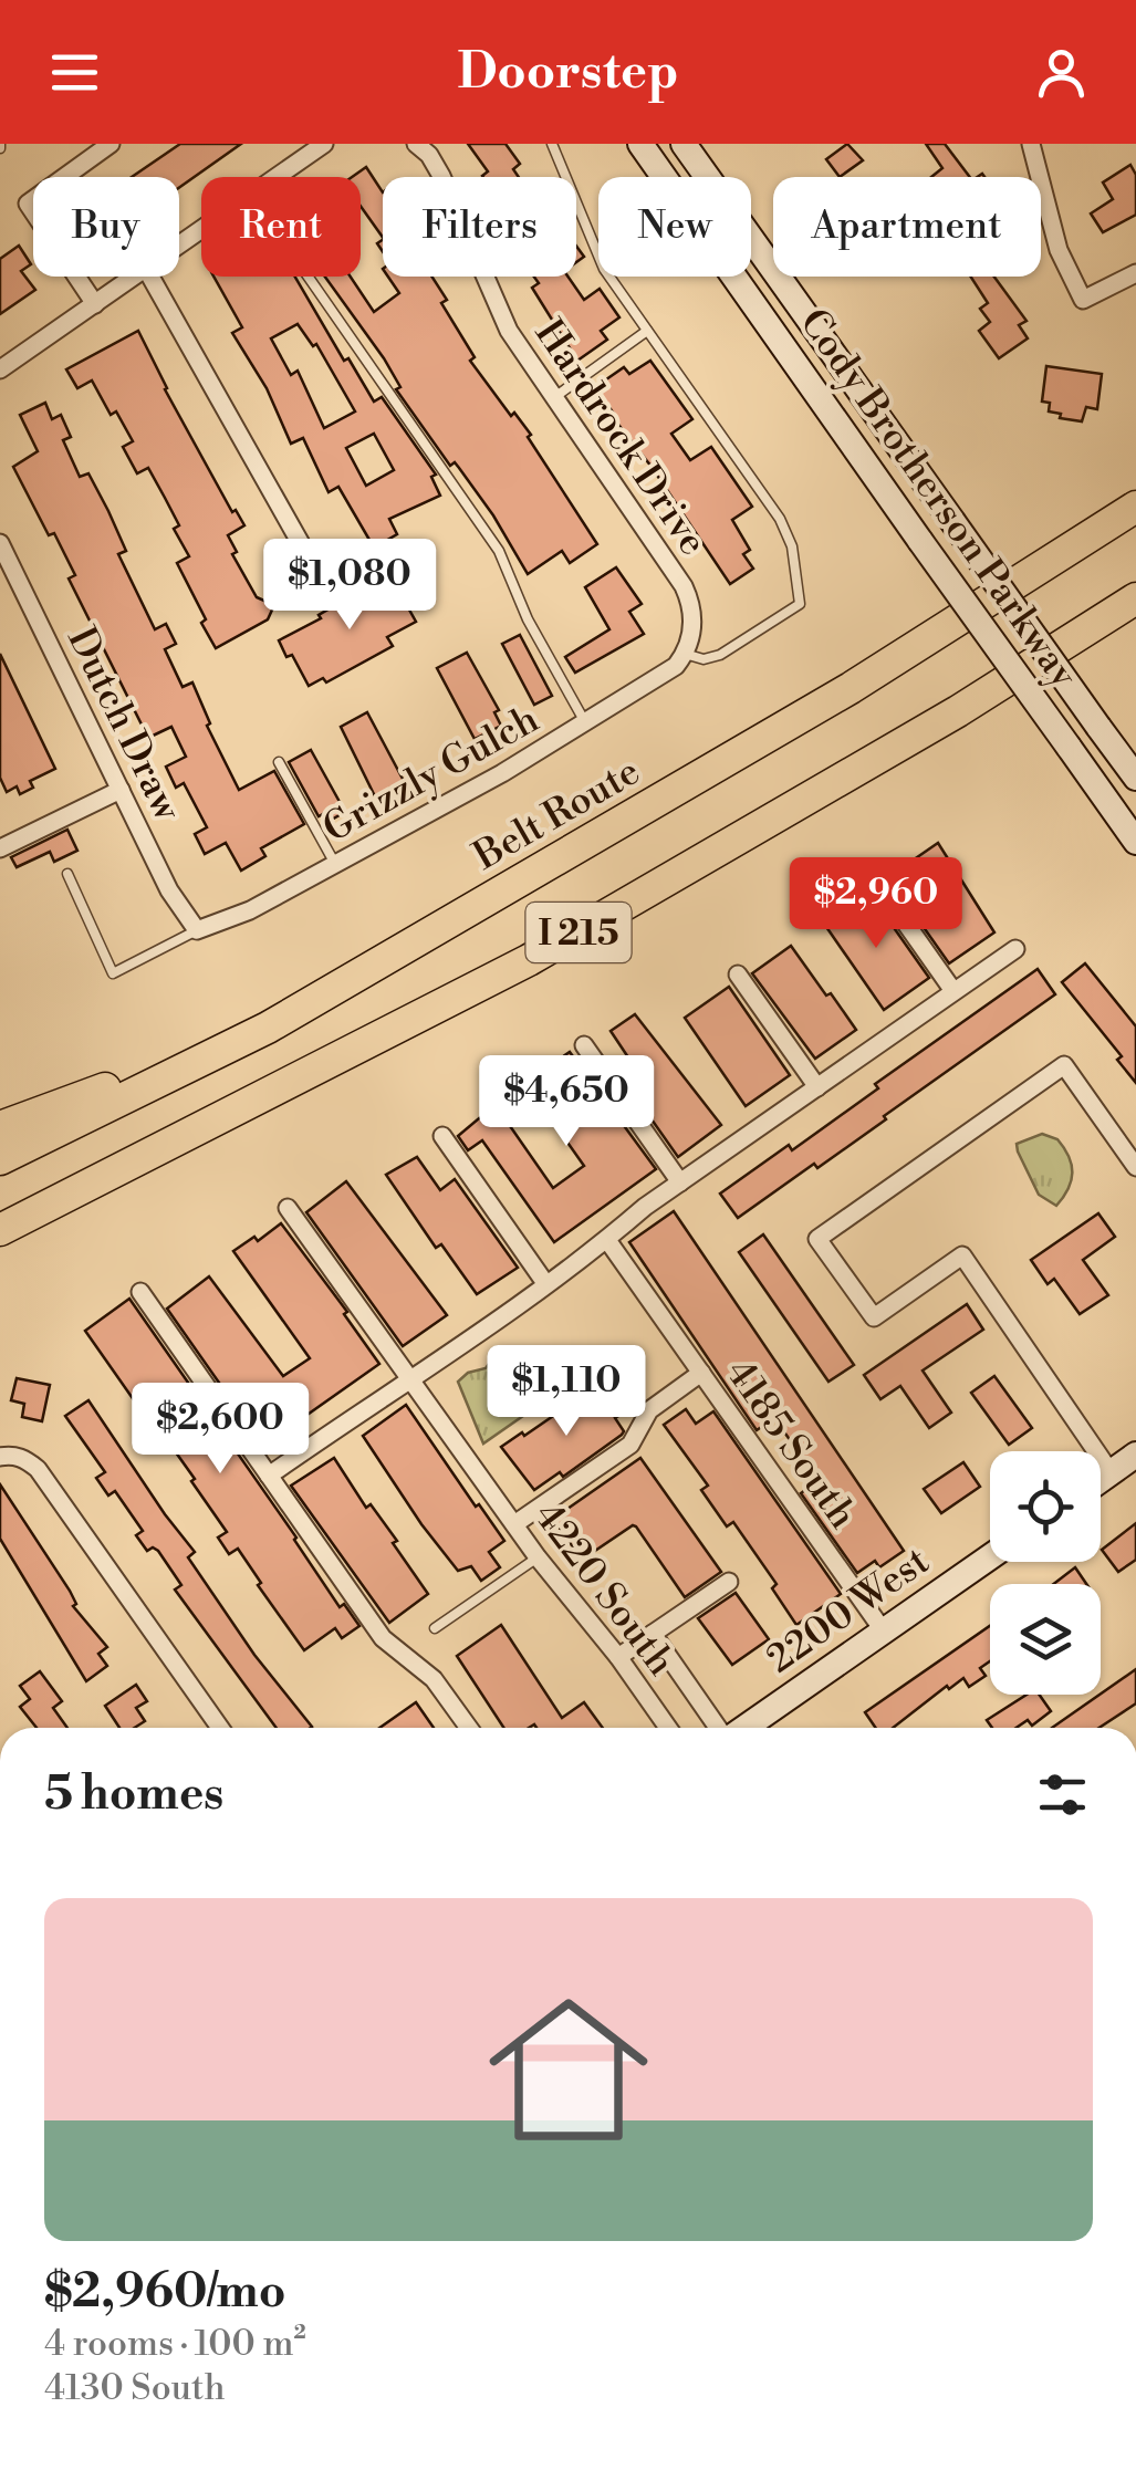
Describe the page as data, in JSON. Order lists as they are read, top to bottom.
{
  "streets": {
    "highway": ["Belt Route", "I 215"],
    "main road": ["Cody Brotherson Parkway", "2200 West"],
    "street": [
      "Hardrock Drive",
      "Dutch Draw",
      "Grizzly Gulch",
      "4185 South",
      "4220 South"
    ]
  },
  "crossings": [
    ["Hardrock Drive", "Grizzly Gulch"],
    ["Dutch Draw", "Grizzly Gulch"],
    ["4185 South", "2200 West"]
  ],
  "page": {
    "header": "Doorstep",
    "chip": [
      "Buy",
      "Rent",
      "Filters",
      "New",
      "Apartment"
    ],
    "price": [
      "$1,080",
      "$2,960",
      "$4,650",
      "$1,110",
      "$2,600"
    ],
    "heading": "5 homes",
    "list": [
      {
        "name": "$2,960/mo",
        "note": "4 rooms · 100 m² · 4130 South"
      }
    ]
  }
}
